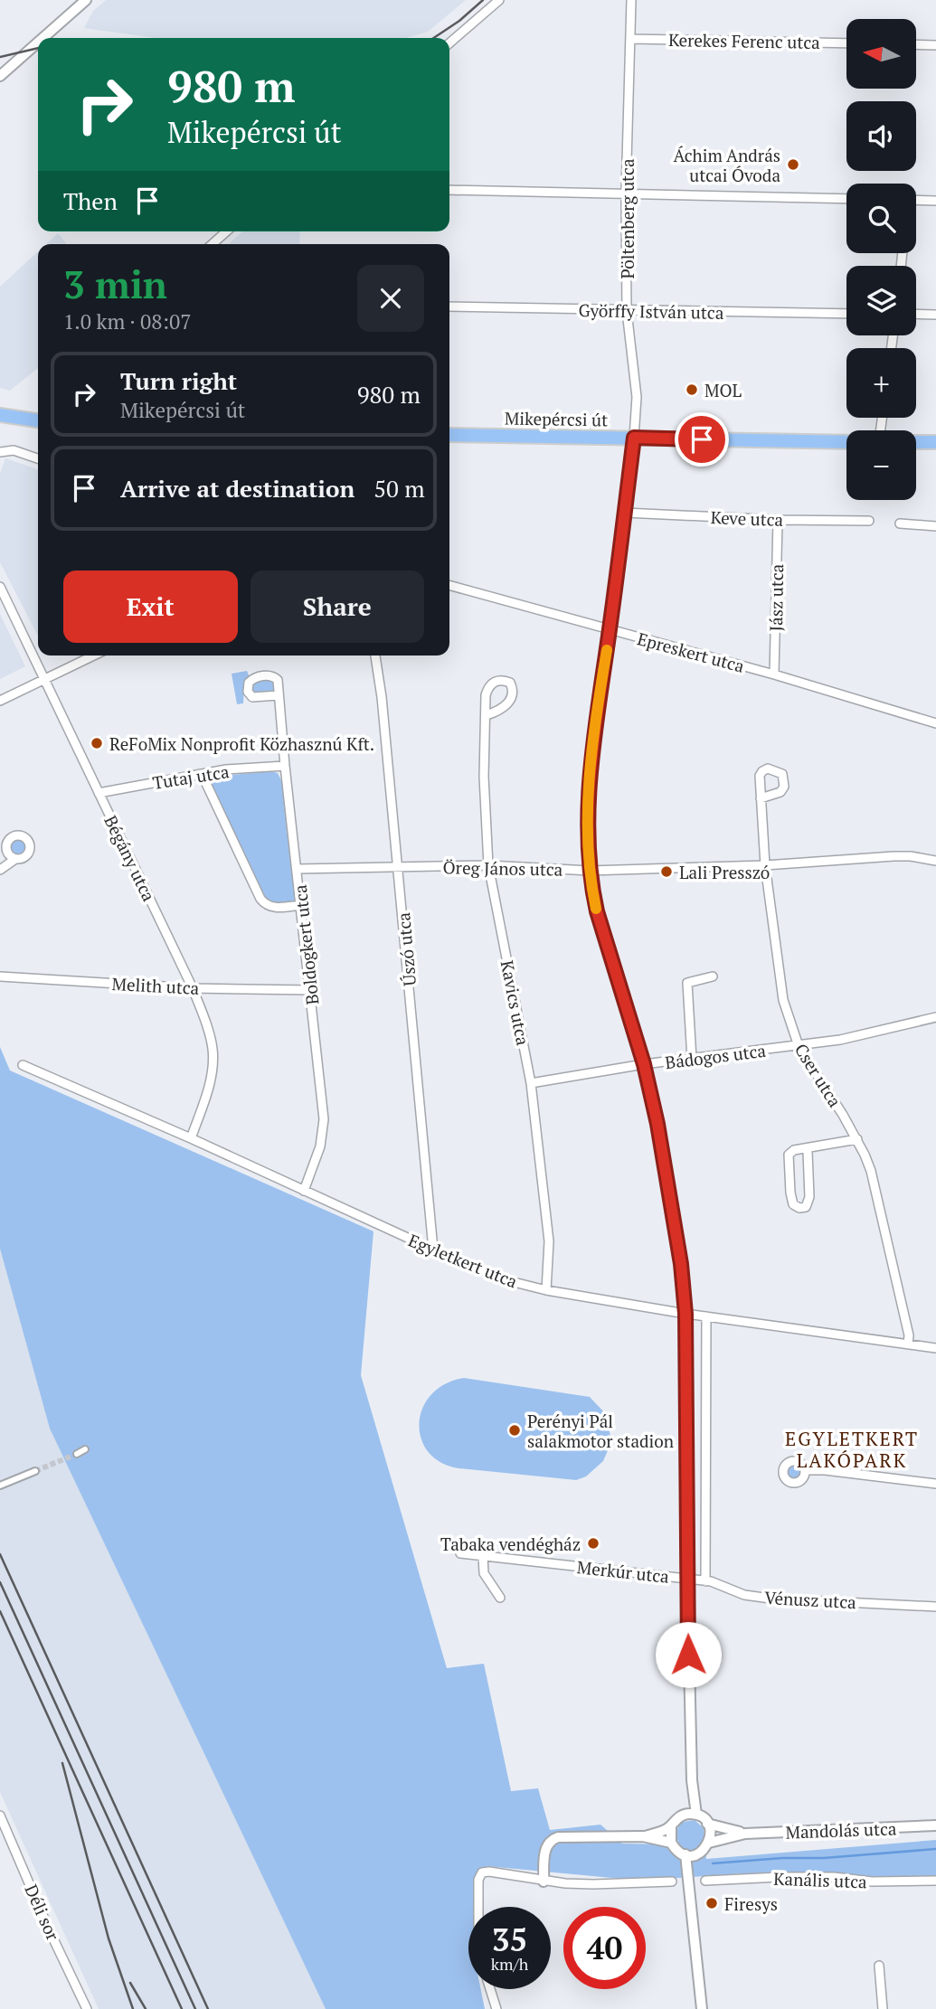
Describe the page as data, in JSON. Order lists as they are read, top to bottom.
{
  "streets": {
    "main road": ["Mikepércsi út"],
    "street": [
      "Kerekes Ferenc utca",
      "Pöltenberg utca",
      "Györffy István utca",
      "Keve utca",
      "Jász utca",
      "Epreskert utca",
      "Tutaj utca",
      "Bégány utca",
      "Öreg János utca",
      "Boldogkert utca",
      "Úszó utca",
      "Melith utca",
      "Kavics utca",
      "Bádogos utca",
      "Cser utca",
      "Egyletkert utca",
      "Merkúr utca",
      "Vénusz utca",
      "Mandolás utca",
      "Kanális utca",
      "Déli sor"
    ]
  },
  "crossings": [
    ["Kerekes Ferenc utca", "Pöltenberg utca"],
    ["Pöltenberg utca", "Györffy István utca"],
    ["Pöltenberg utca", "Mikepércsi út"],
    ["Keve utca", "Jász utca"],
    ["Jász utca", "Epreskert utca"],
    ["Tutaj utca", "Bégány utca"],
    ["Tutaj utca", "Boldogkert utca"],
    ["Bégány utca", "Melith utca"],
    ["Bégány utca", "Egyletkert utca"],
    ["Öreg János utca", "Boldogkert utca"],
    ["Öreg János utca", "Úszó utca"],
    ["Öreg János utca", "Kavics utca"],
    ["Öreg János utca", "Cser utca"],
    ["Boldogkert utca", "Melith utca"],
    ["Boldogkert utca", "Egyletkert utca"],
    ["Úszó utca", "Egyletkert utca"],
    ["Kavics utca", "Bádogos utca"],
    ["Kavics utca", "Egyletkert utca"],
    ["Bádogos utca", "Cser utca"],
    ["Cser utca", "Egyletkert utca"],
    ["Merkúr utca", "Vénusz utca"]
  ],
  "districts": ["EGYLETKERT LAKÓPARK"],
  "places": [
    "Áchim András utcai Óvoda",
    "MOL",
    "ReFoMix Nonprofit Közhasznú Kft.",
    "Lali Presszó",
    "Perényi Pál salakmotor stadion",
    "Tabaka vendégház",
    "Firesys"
  ],
  "north": "left",
  "page": {
    "map_buttons": ["+", "−"],
    "turn": ["980 m", "Mikepércsi út"],
    "then": "Then",
    "heading": ["3 min", "1.0 km · 08:07"],
    "list": [
      {
        "name": "Turn right",
        "note": "Mikepércsi út",
        "value": "980 m"
      },
      {
        "name": "Arrive at destination",
        "value": "50 m"
      }
    ],
    "buttons": ["Exit", "Share"],
    "speed": "35 km/h",
    "limit": "40"
  }
}
